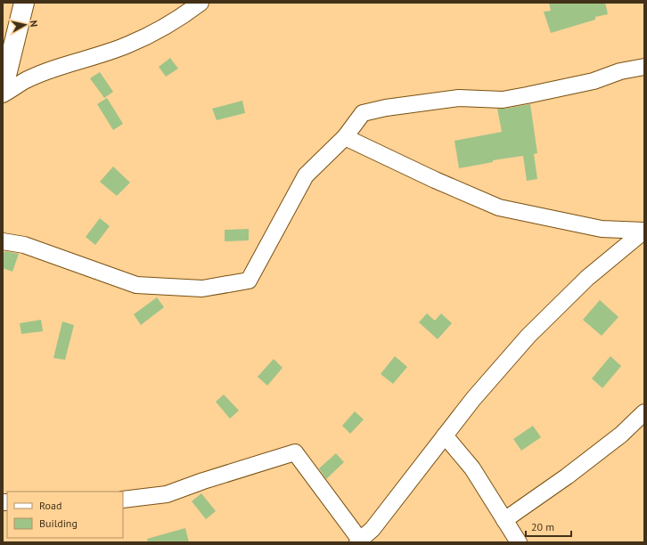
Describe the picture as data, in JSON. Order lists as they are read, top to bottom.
{
  "legend": ["Road", "Building"],
  "scale_bar": "20 m",
  "north": "right"
}
